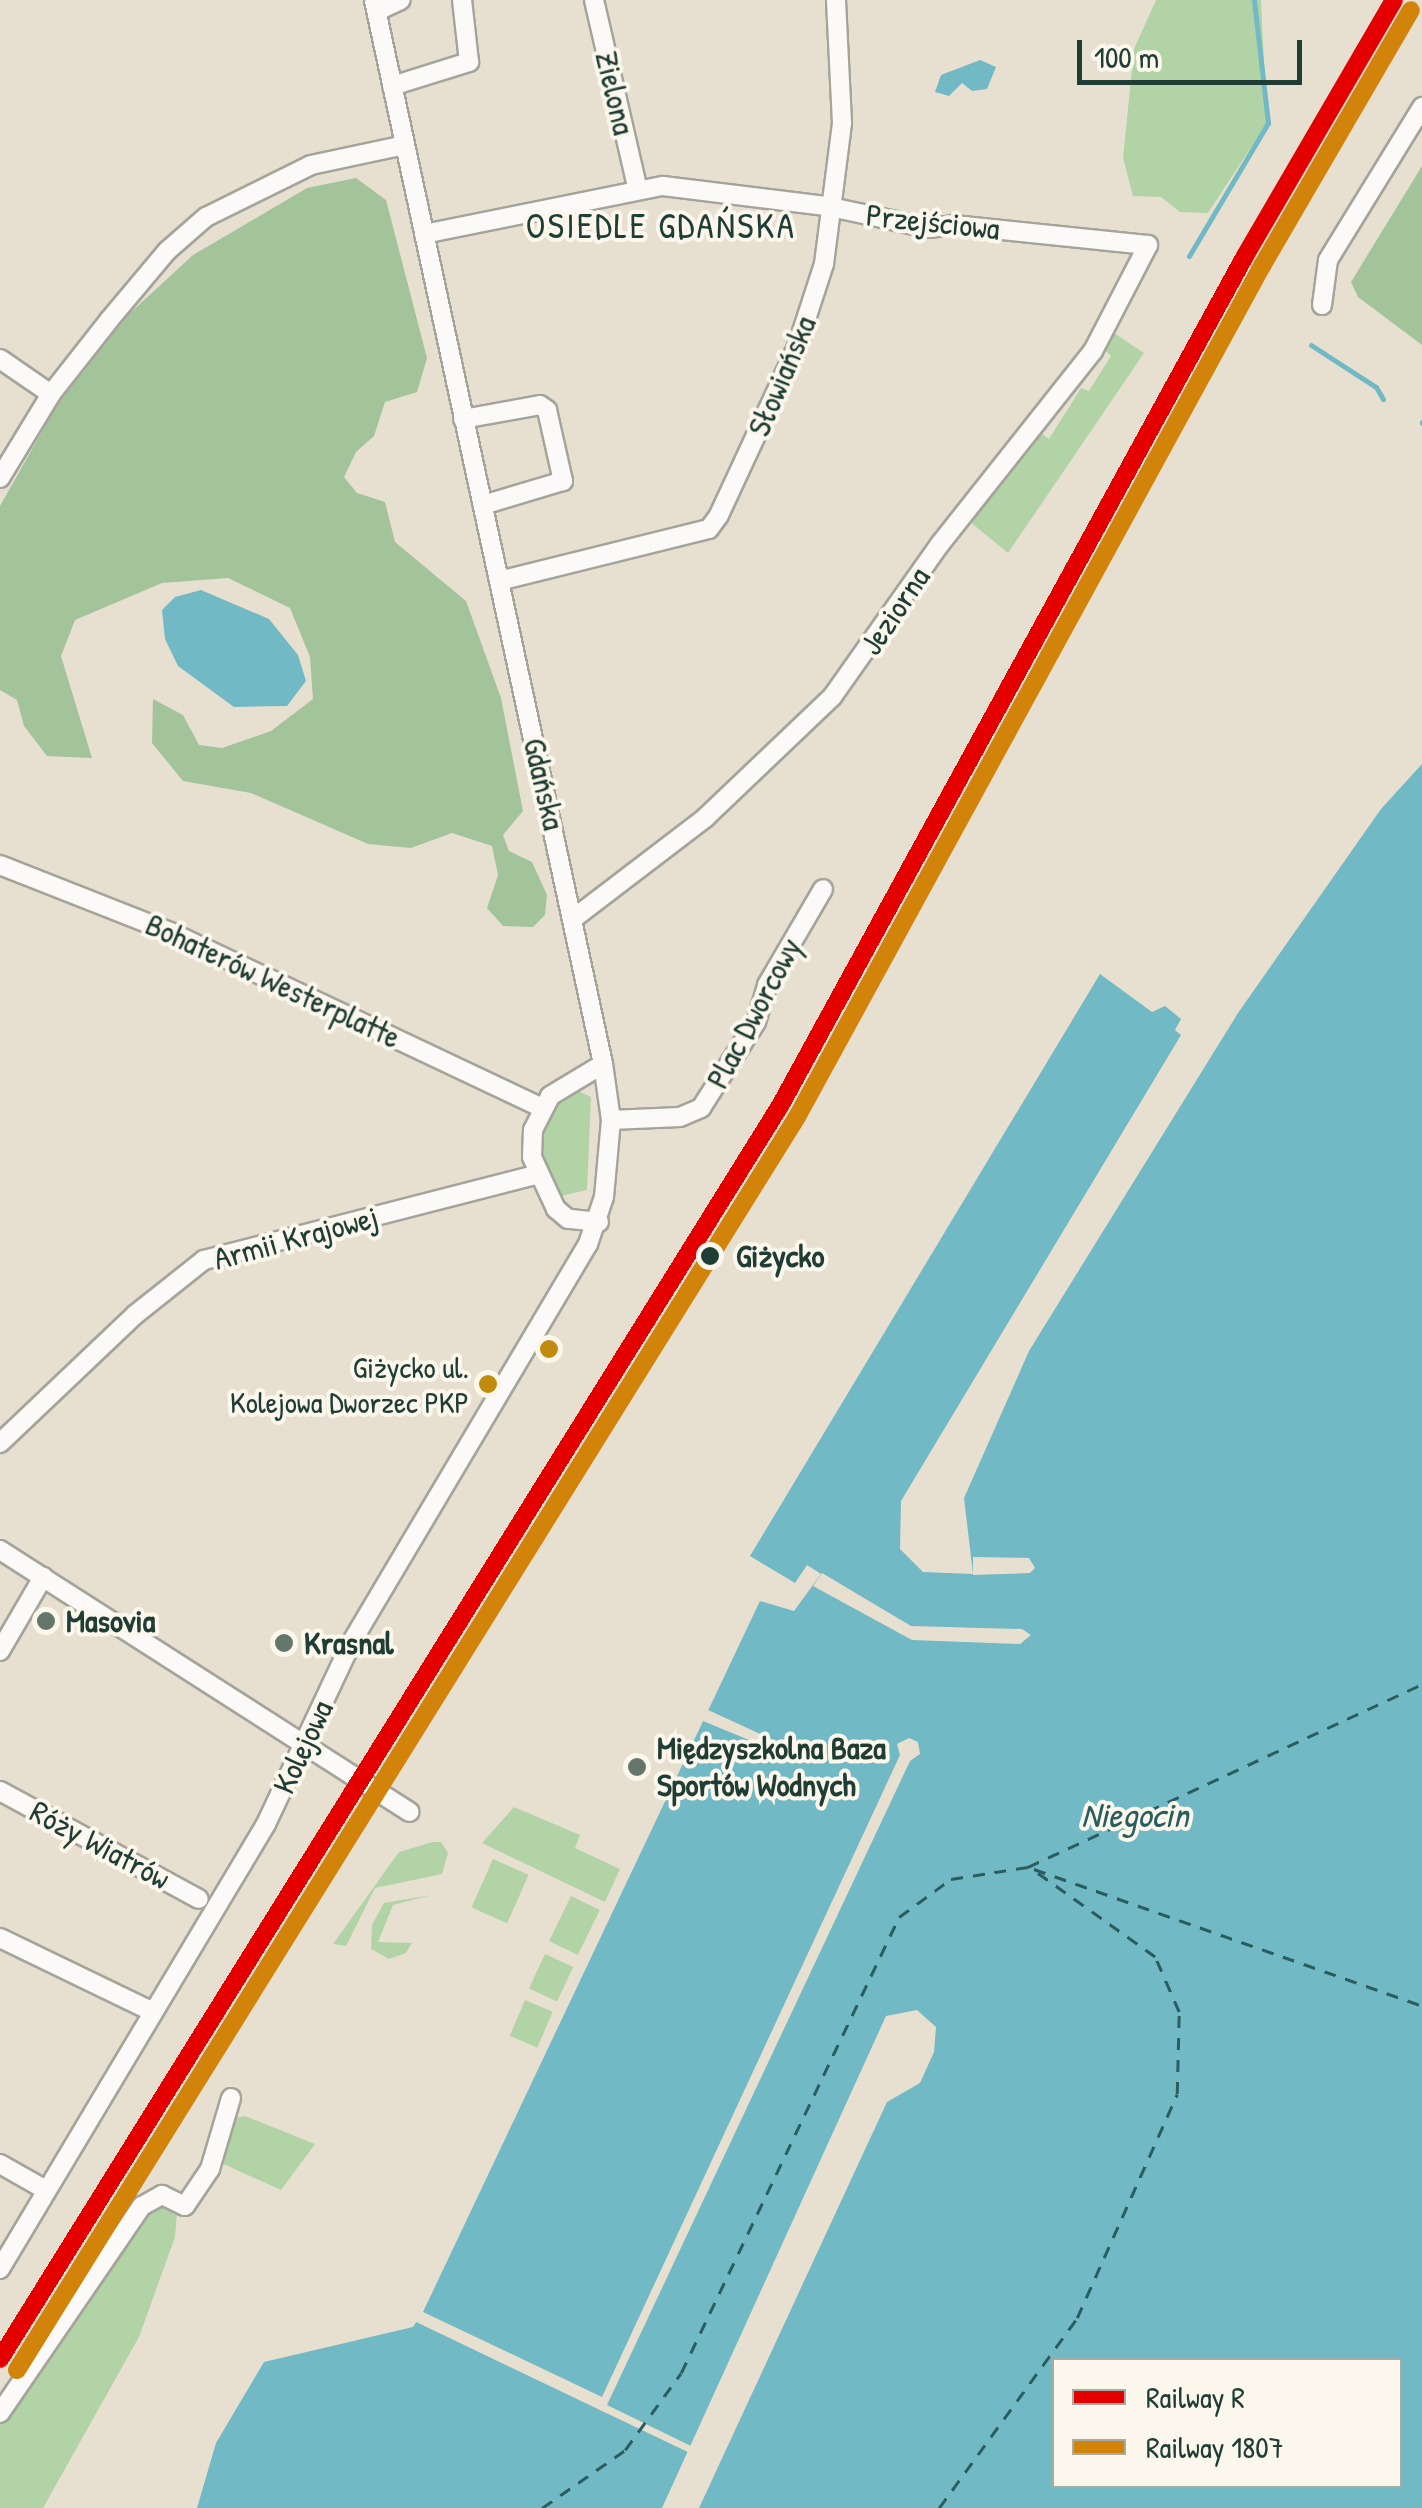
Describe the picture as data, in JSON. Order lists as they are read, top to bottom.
{
  "streets": {
    "street": [
      "Zielona",
      "Przejściowa",
      "Słowiańska",
      "Jeziorna",
      "Gdańska",
      "Bohaterów Westerplatte",
      "Plac Dworcowy",
      "Armii Krajowej",
      "Kolejowa",
      "Róży Wiatrów"
    ]
  },
  "crossings": [
    ["Zielona", "Przejściowa"],
    ["Przejściowa", "Słowiańska"],
    ["Przejściowa", "Jeziorna"],
    ["Przejściowa", "Gdańska"],
    ["Słowiańska", "Gdańska"],
    ["Jeziorna", "Gdańska"]
  ],
  "districts": ["OSIEDLE GDAŃSKA"],
  "water": ["Niegocin"],
  "places": [
    "Giżycko",
    "Giżycko ul. Kolejowa Dworzec PKP",
    "Masovia",
    "Krasnal",
    "Międzyszkolna Baza Sportów Wodnych"
  ],
  "lines": ["rail line R", "rail line 1807"],
  "legend": ["Railway R", "Railway 1807"],
  "scale_bar": "100 m"
}
